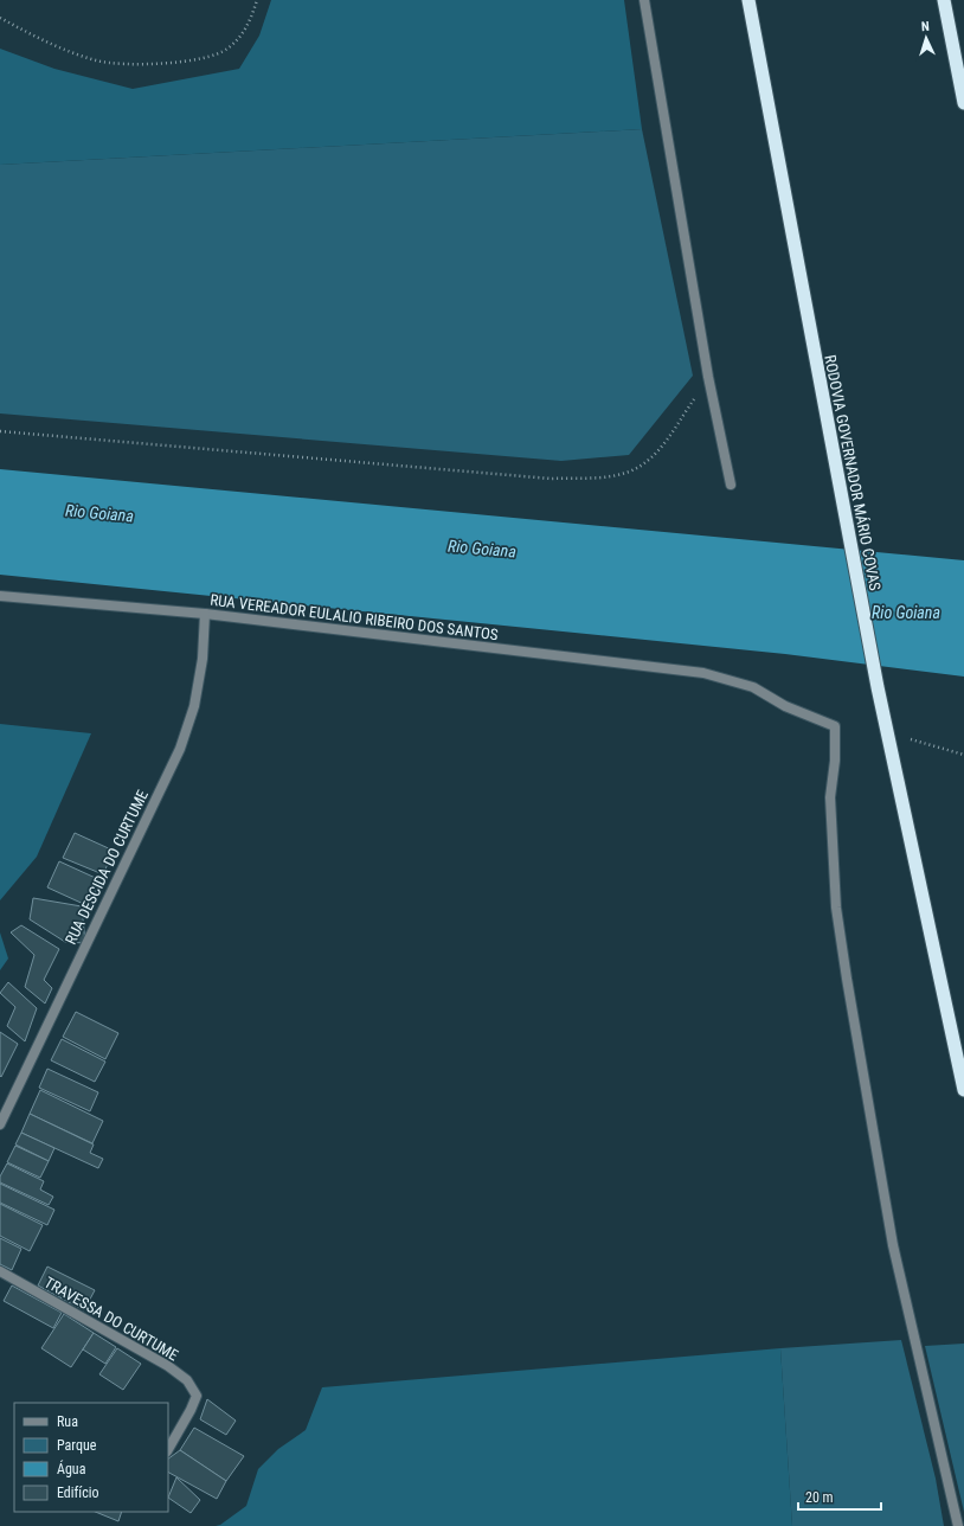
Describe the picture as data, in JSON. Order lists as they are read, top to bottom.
{
  "streets": {
    "highway": ["RODOVIA GOVERNADOR MÁRIO COVAS"],
    "street": ["RUA VEREADOR EULALIO RIBEIRO DOS SANTOS", "RUA DESCIDA DO CURTUME", "TRAVESSA DO CURTUME"]
  },
  "crossings": [
    ["RUA VEREADOR EULALIO RIBEIRO DOS SANTOS", "RUA DESCIDA DO CURTUME"]
  ],
  "water": ["Rio Goiana"],
  "legend": [
    "Rua",
    "Parque",
    "Água",
    "Edifício"
  ],
  "scale_bar": "20 m",
  "north": "top"
}
